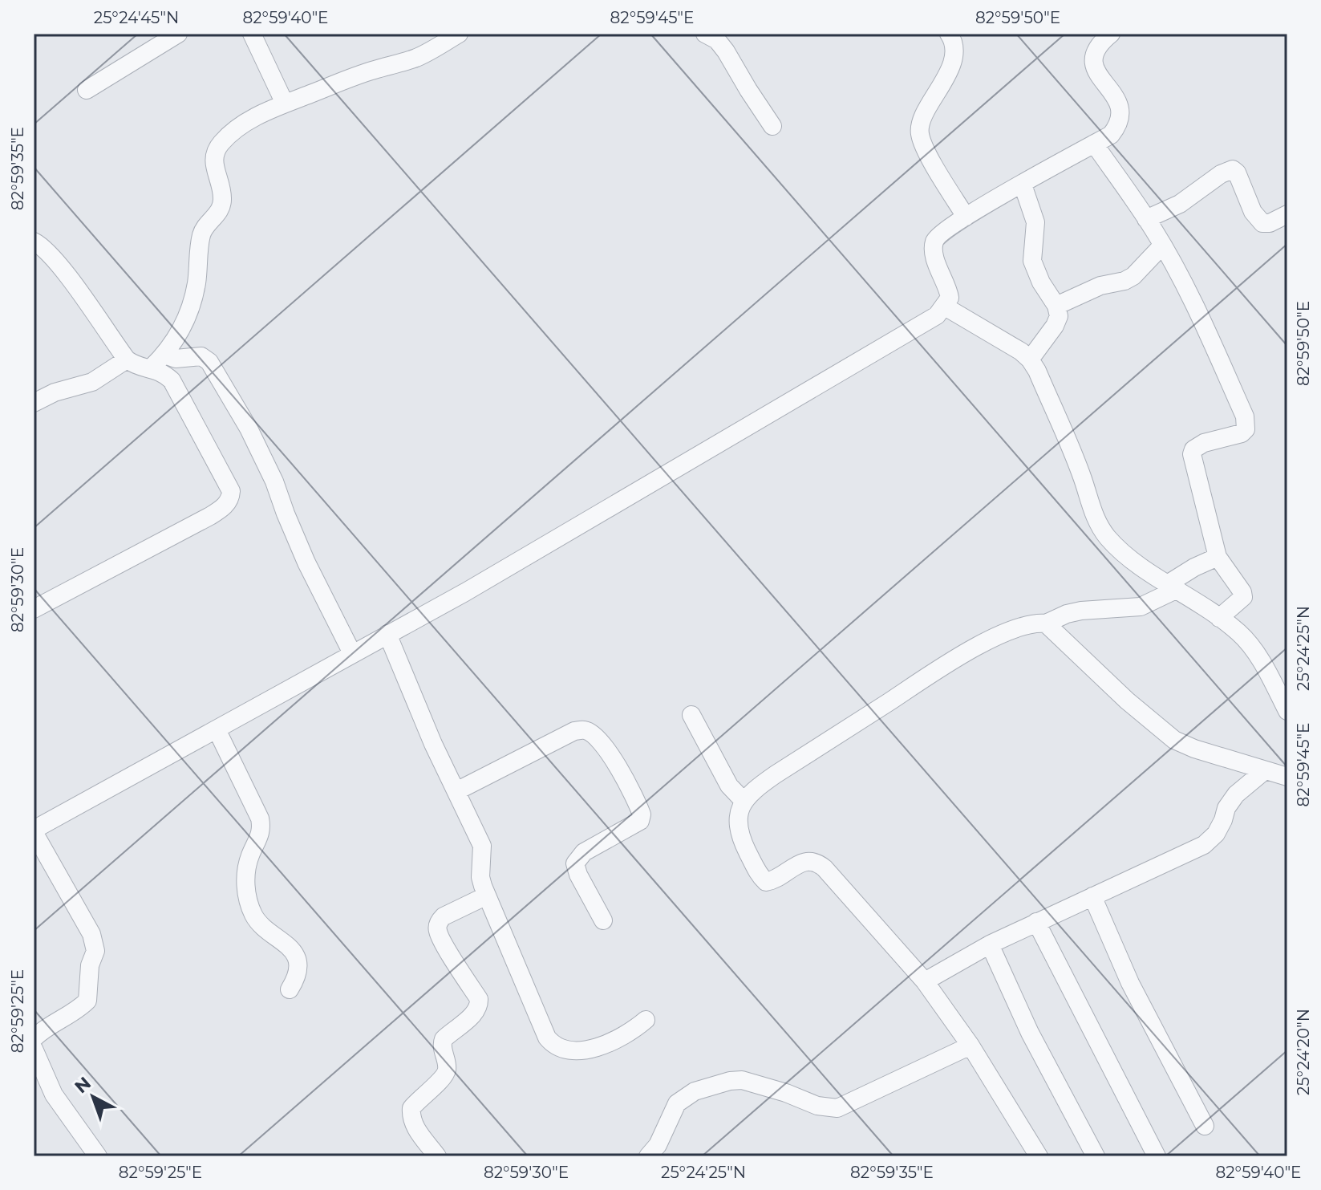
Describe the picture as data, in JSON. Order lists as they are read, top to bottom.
{
  "north": "top left",
  "coordinates": [
    "25°24'45\"N",
    "82°59'40\"E",
    "82°59'45\"E",
    "82°59'50\"E",
    "82°59'35\"E",
    "82°59'30\"E",
    "25°24'25\"N",
    "82°59'25\"E",
    "25°24'20\"N"
  ]
}
